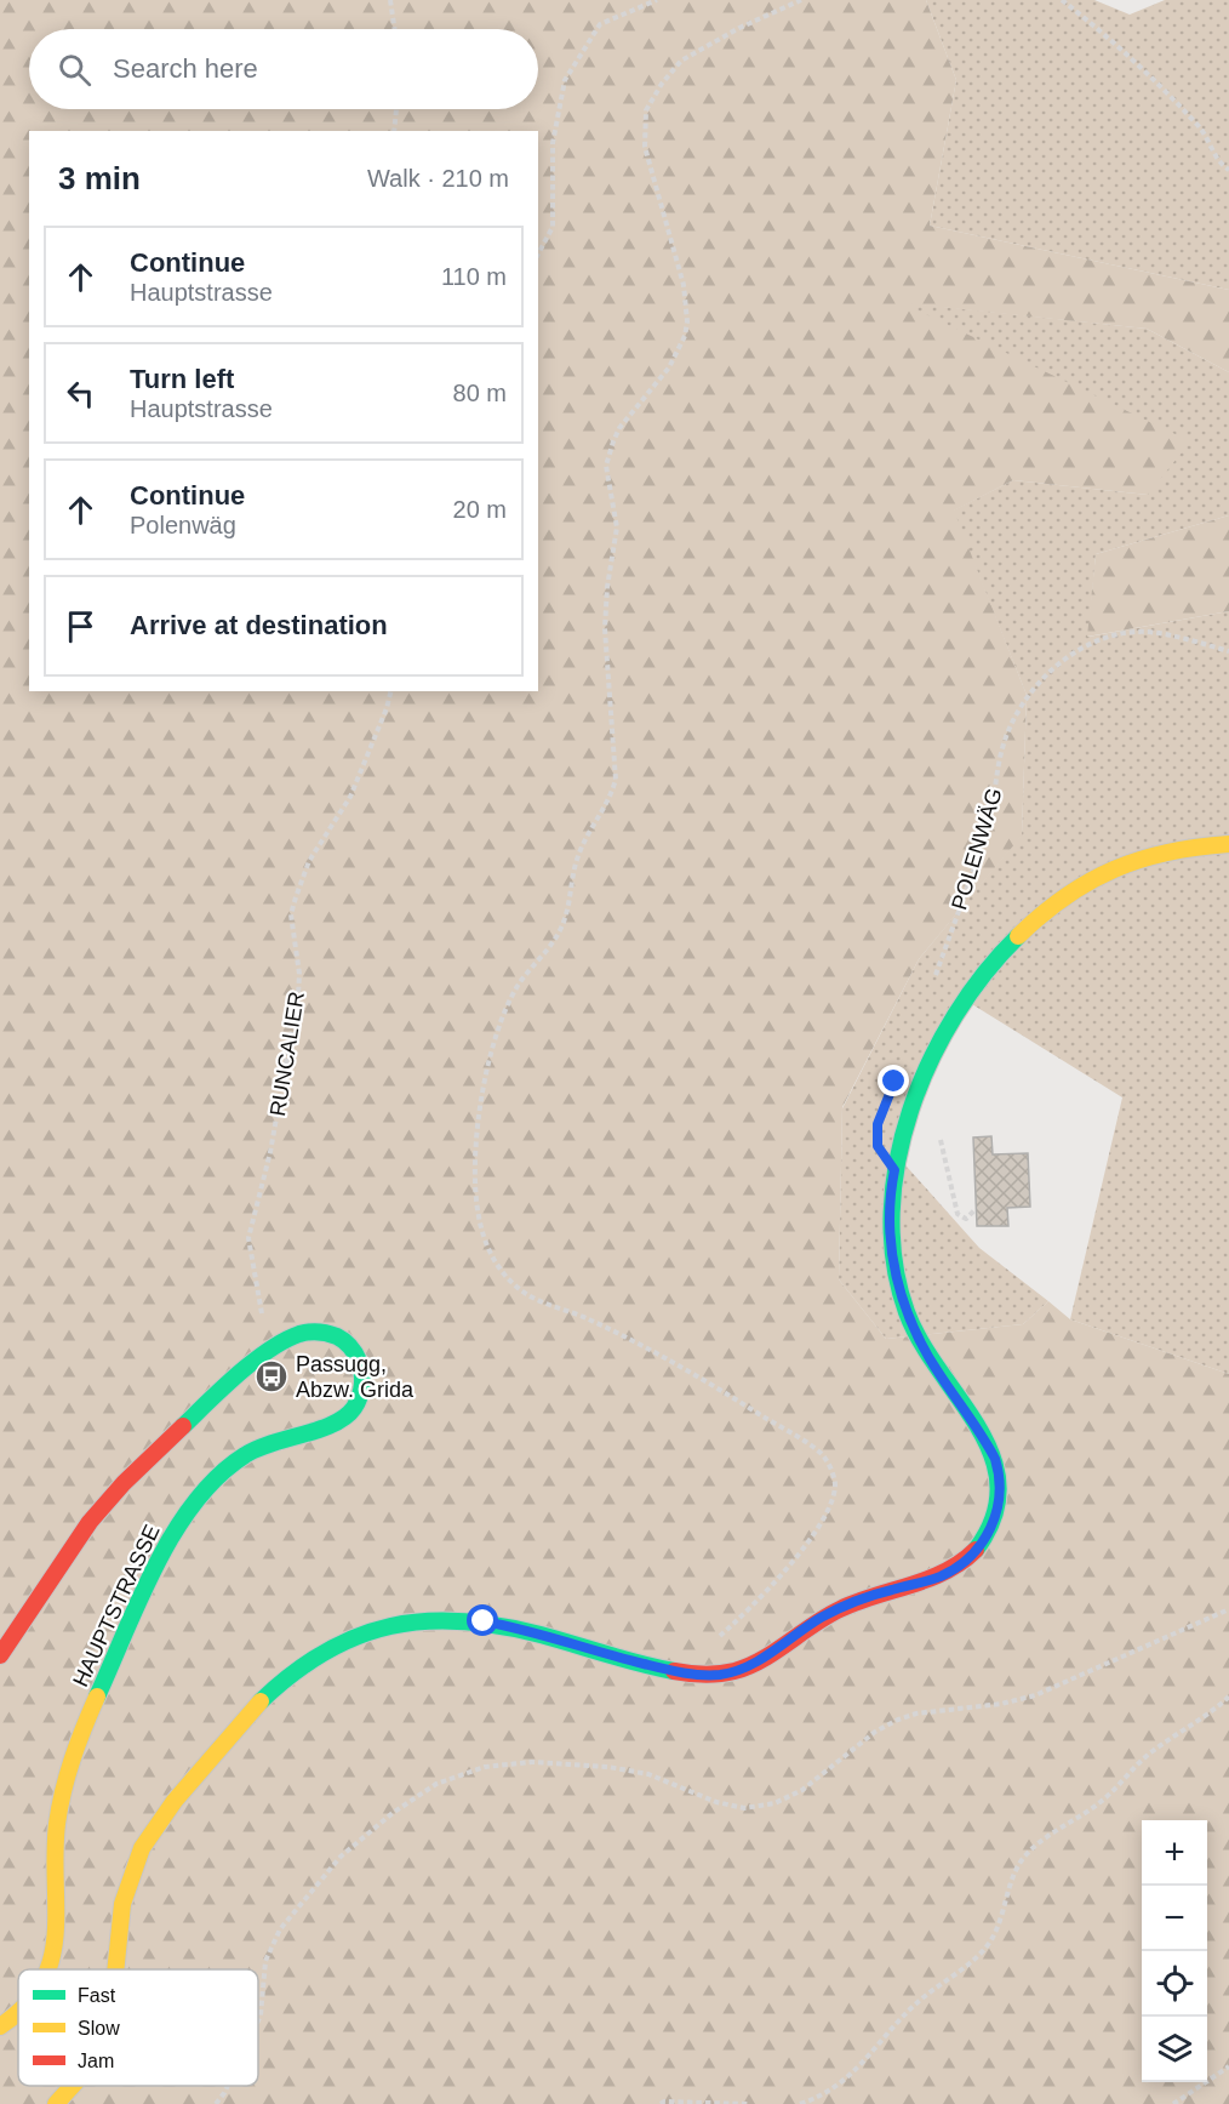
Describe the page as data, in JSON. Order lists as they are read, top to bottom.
{
  "streets": {
    "street": ["HAUPTSTRASSE"],
    "path": ["POLENWÄG", "RUNCALIER"]
  },
  "crossings": [
    ["RUNCALIER", "HAUPTSTRASSE"]
  ],
  "places": {
    "bus stop": ["Passugg, Abzw. Grida"]
  },
  "legend": ["Fast", "Slow", "Jam"],
  "page": {
    "search": "Search here",
    "heading": ["3 min", "Walk · 210 m"],
    "list": [
      ["Continue", "Hauptstrasse", "110 m"],
      ["Turn left", "Hauptstrasse", "80 m"],
      ["Continue", "Polenwäg", "20 m"],
      "Arrive at destination"
    ],
    "map_buttons": ["+", "−"]
  }
}
